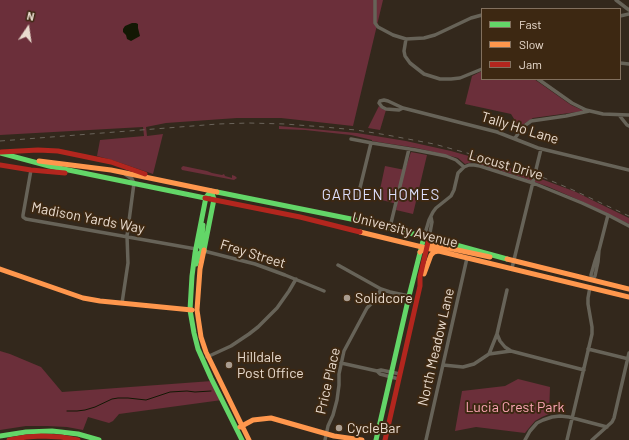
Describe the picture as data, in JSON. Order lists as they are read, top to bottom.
{
  "streets": {
    "main road": ["University Avenue"],
    "street": [
      "Tally Ho Lane",
      "Locust Drive",
      "Madison Yards Way",
      "Frey Street",
      "North Meadow Lane",
      "Price Place"
    ]
  },
  "crossings": [
    ["University Avenue", "North Meadow Lane"]
  ],
  "districts": ["GARDEN HOMES"],
  "parks": ["Lucia Crest Park"],
  "places": ["Solidcore", "Hilldale Post Office", "CycleBar"],
  "legend": ["Fast", "Slow", "Jam"],
  "north": "top"
}
